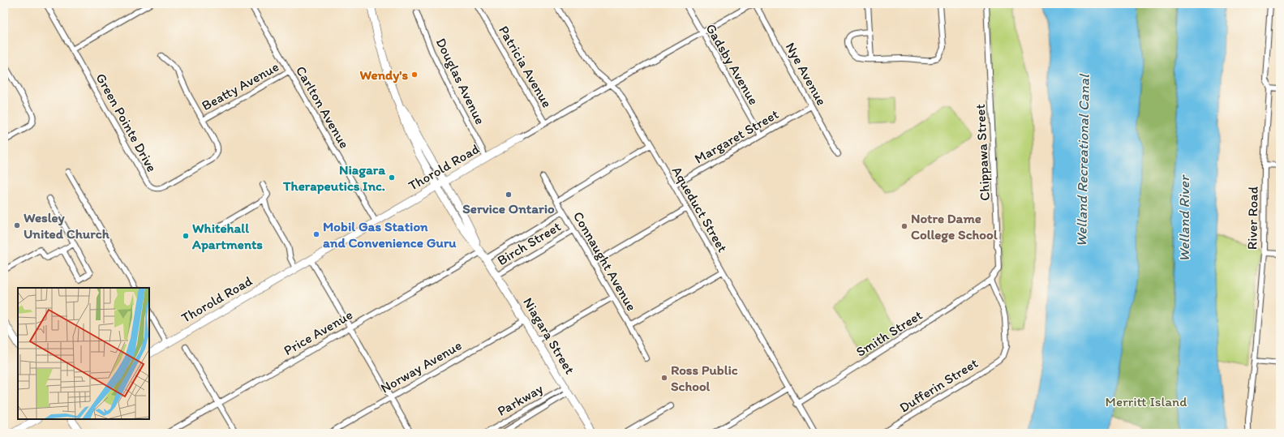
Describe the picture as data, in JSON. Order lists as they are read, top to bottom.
{
  "streets": {
    "main road": ["Thorold Road", "Niagara Street"],
    "street": [
      "Gadsby Avenue",
      "Patricia Avenue",
      "Nye Avenue",
      "Douglas Avenue",
      "Beatty Avenue",
      "Carlton Avenue",
      "Green Pointe Drive",
      "Margaret Street",
      "Chippawa Street",
      "Aqueduct Street",
      "River Road",
      "Birch Street",
      "Connaught Avenue",
      "Price Avenue",
      "Smith Street",
      "Norway Avenue",
      "Dufferin Street",
      "Parkway"
    ]
  },
  "crossings": [
    ["Gadsby Avenue", "Margaret Street"],
    ["Gadsby Avenue", "Thorold Road"],
    ["Patricia Avenue", "Thorold Road"],
    ["Nye Avenue", "Margaret Street"],
    ["Nye Avenue", "Thorold Road"],
    ["Douglas Avenue", "Thorold Road"],
    ["Beatty Avenue", "Carlton Avenue"],
    ["Beatty Avenue", "Green Pointe Drive"],
    ["Carlton Avenue", "Thorold Road"],
    ["Margaret Street", "Aqueduct Street"],
    ["Chippawa Street", "Smith Street"],
    ["Chippawa Street", "Dufferin Street"],
    ["Thorold Road", "Aqueduct Street"],
    ["Thorold Road", "Niagara Street"],
    ["Aqueduct Street", "Smith Street"],
    ["Birch Street", "Connaught Avenue"],
    ["Birch Street", "Niagara Street"],
    ["Price Avenue", "Niagara Street"],
    ["Smith Street", "Dufferin Street"],
    ["Niagara Street", "Norway Avenue"],
    ["Niagara Street", "Parkway"]
  ],
  "water": ["Welland Recreational Canal", "Welland River"],
  "parks": ["Merritt Island"],
  "places": [
    "Wendy's",
    "Niagara Therapeutics Inc.",
    "Service Ontario",
    "Wesley United Church",
    "Notre Dame College School",
    "Mobil Gas Station and Convenience Guru",
    "Whitehall Apartments",
    "Ross Public School"
  ]
}
